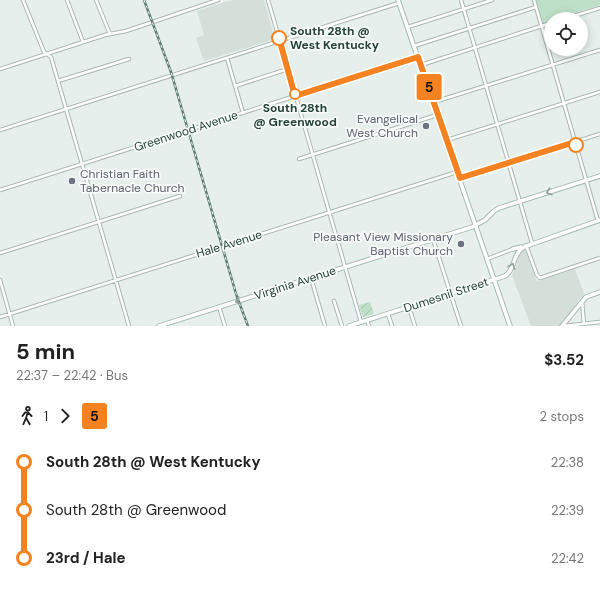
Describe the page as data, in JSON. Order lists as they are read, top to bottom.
{
  "streets": {
    "main road": ["Virginia Avenue", "Dumesnil Street"],
    "street": ["Greenwood Avenue", "Hale Avenue"]
  },
  "one_way": ["Virginia Avenue"],
  "places": [
    "South 28th @ West Kentucky",
    "South 28th @ Greenwood",
    "Evangelical West Church",
    "Christian Faith Tabernacle Church",
    "Pleasant View Missionary Baptist Church"
  ],
  "lines": ["bus line 5"],
  "page": {
    "on_map": "5",
    "heading": ["5 min", "22:37 – 22:42 · Bus", "$3.52"],
    "legs": ["1", "5", "2 stops"],
    "list": [
      {
        "name": "South 28th @ West Kentucky",
        "value": "22:38"
      },
      {
        "name": "South 28th @ Greenwood",
        "value": "22:39"
      },
      {
        "name": "23rd / Hale",
        "value": "22:42"
      }
    ]
  }
}
